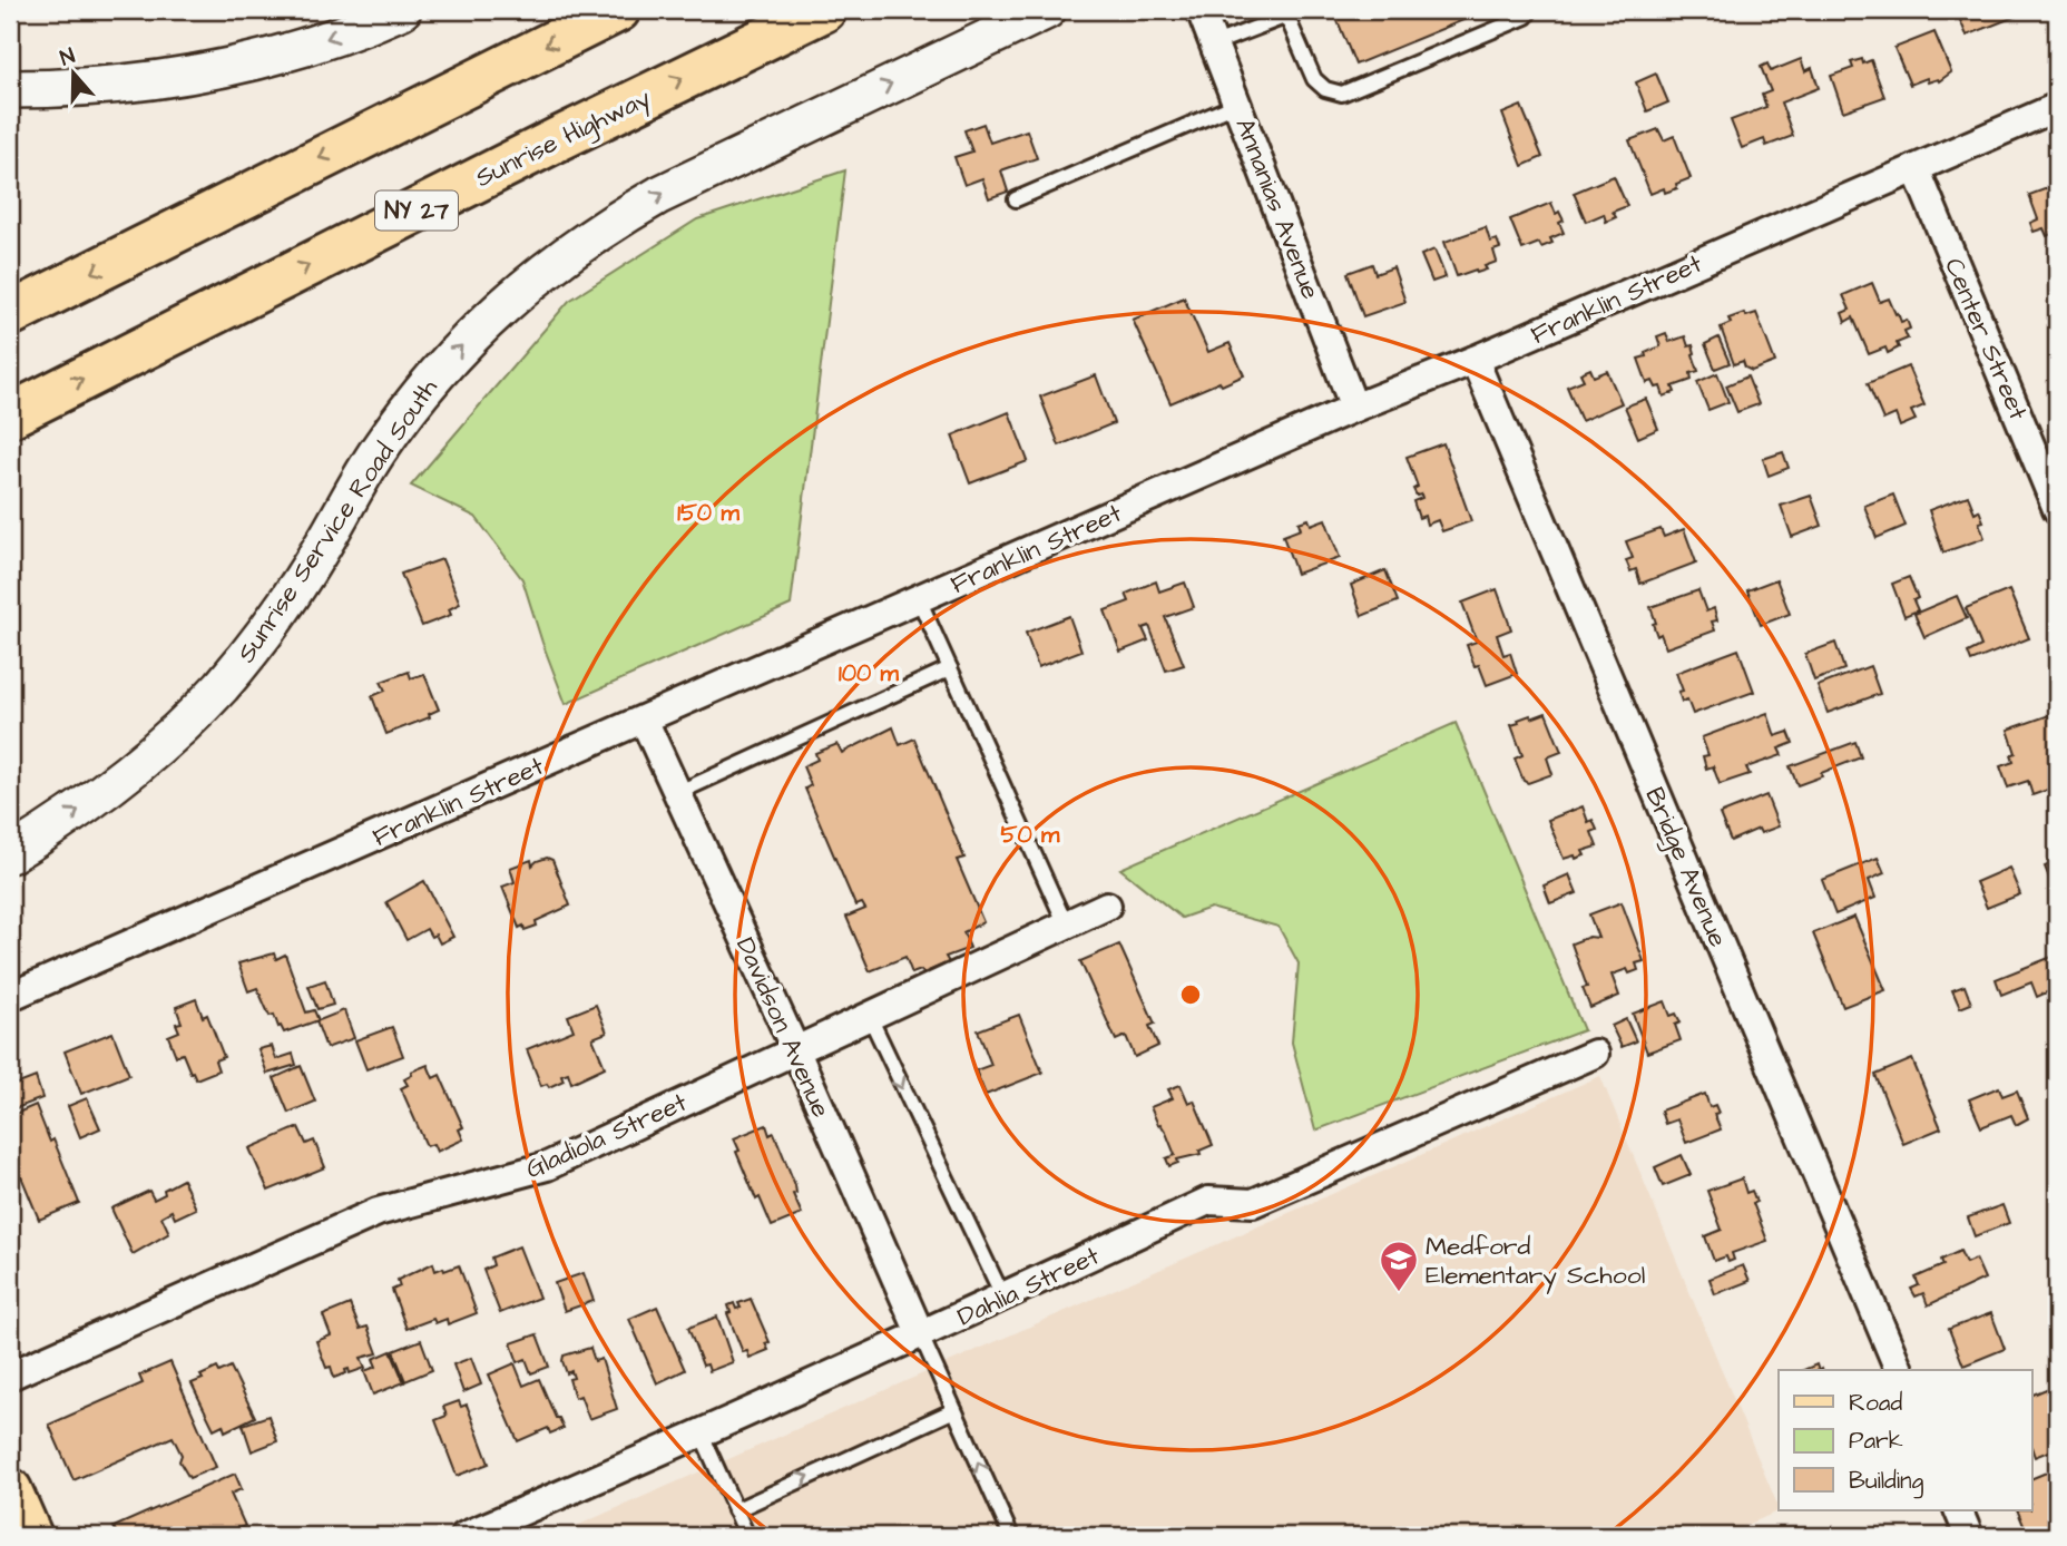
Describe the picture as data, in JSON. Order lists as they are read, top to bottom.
{
  "streets": {
    "main road": ["Sunrise Highway", "NY 27", "Sunrise Service Road South"],
    "street": [
      "Annanias Avenue",
      "Franklin Street",
      "Center Street",
      "Bridge Avenue",
      "Davidson Avenue",
      "Gladiola Street",
      "Dahlia Street"
    ]
  },
  "crossings": [
    ["Annanias Avenue", "Franklin Street"],
    ["Franklin Street", "Center Street"],
    ["Franklin Street", "Bridge Avenue"],
    ["Franklin Street", "Davidson Avenue"],
    ["Davidson Avenue", "Gladiola Street"],
    ["Davidson Avenue", "Dahlia Street"]
  ],
  "places": {
    "school or university": ["Medford Elementary School"]
  },
  "legend": ["Road", "Park", "Building"],
  "north": "top",
  "rings": ["150 m", "100 m", "50 m"]
}
